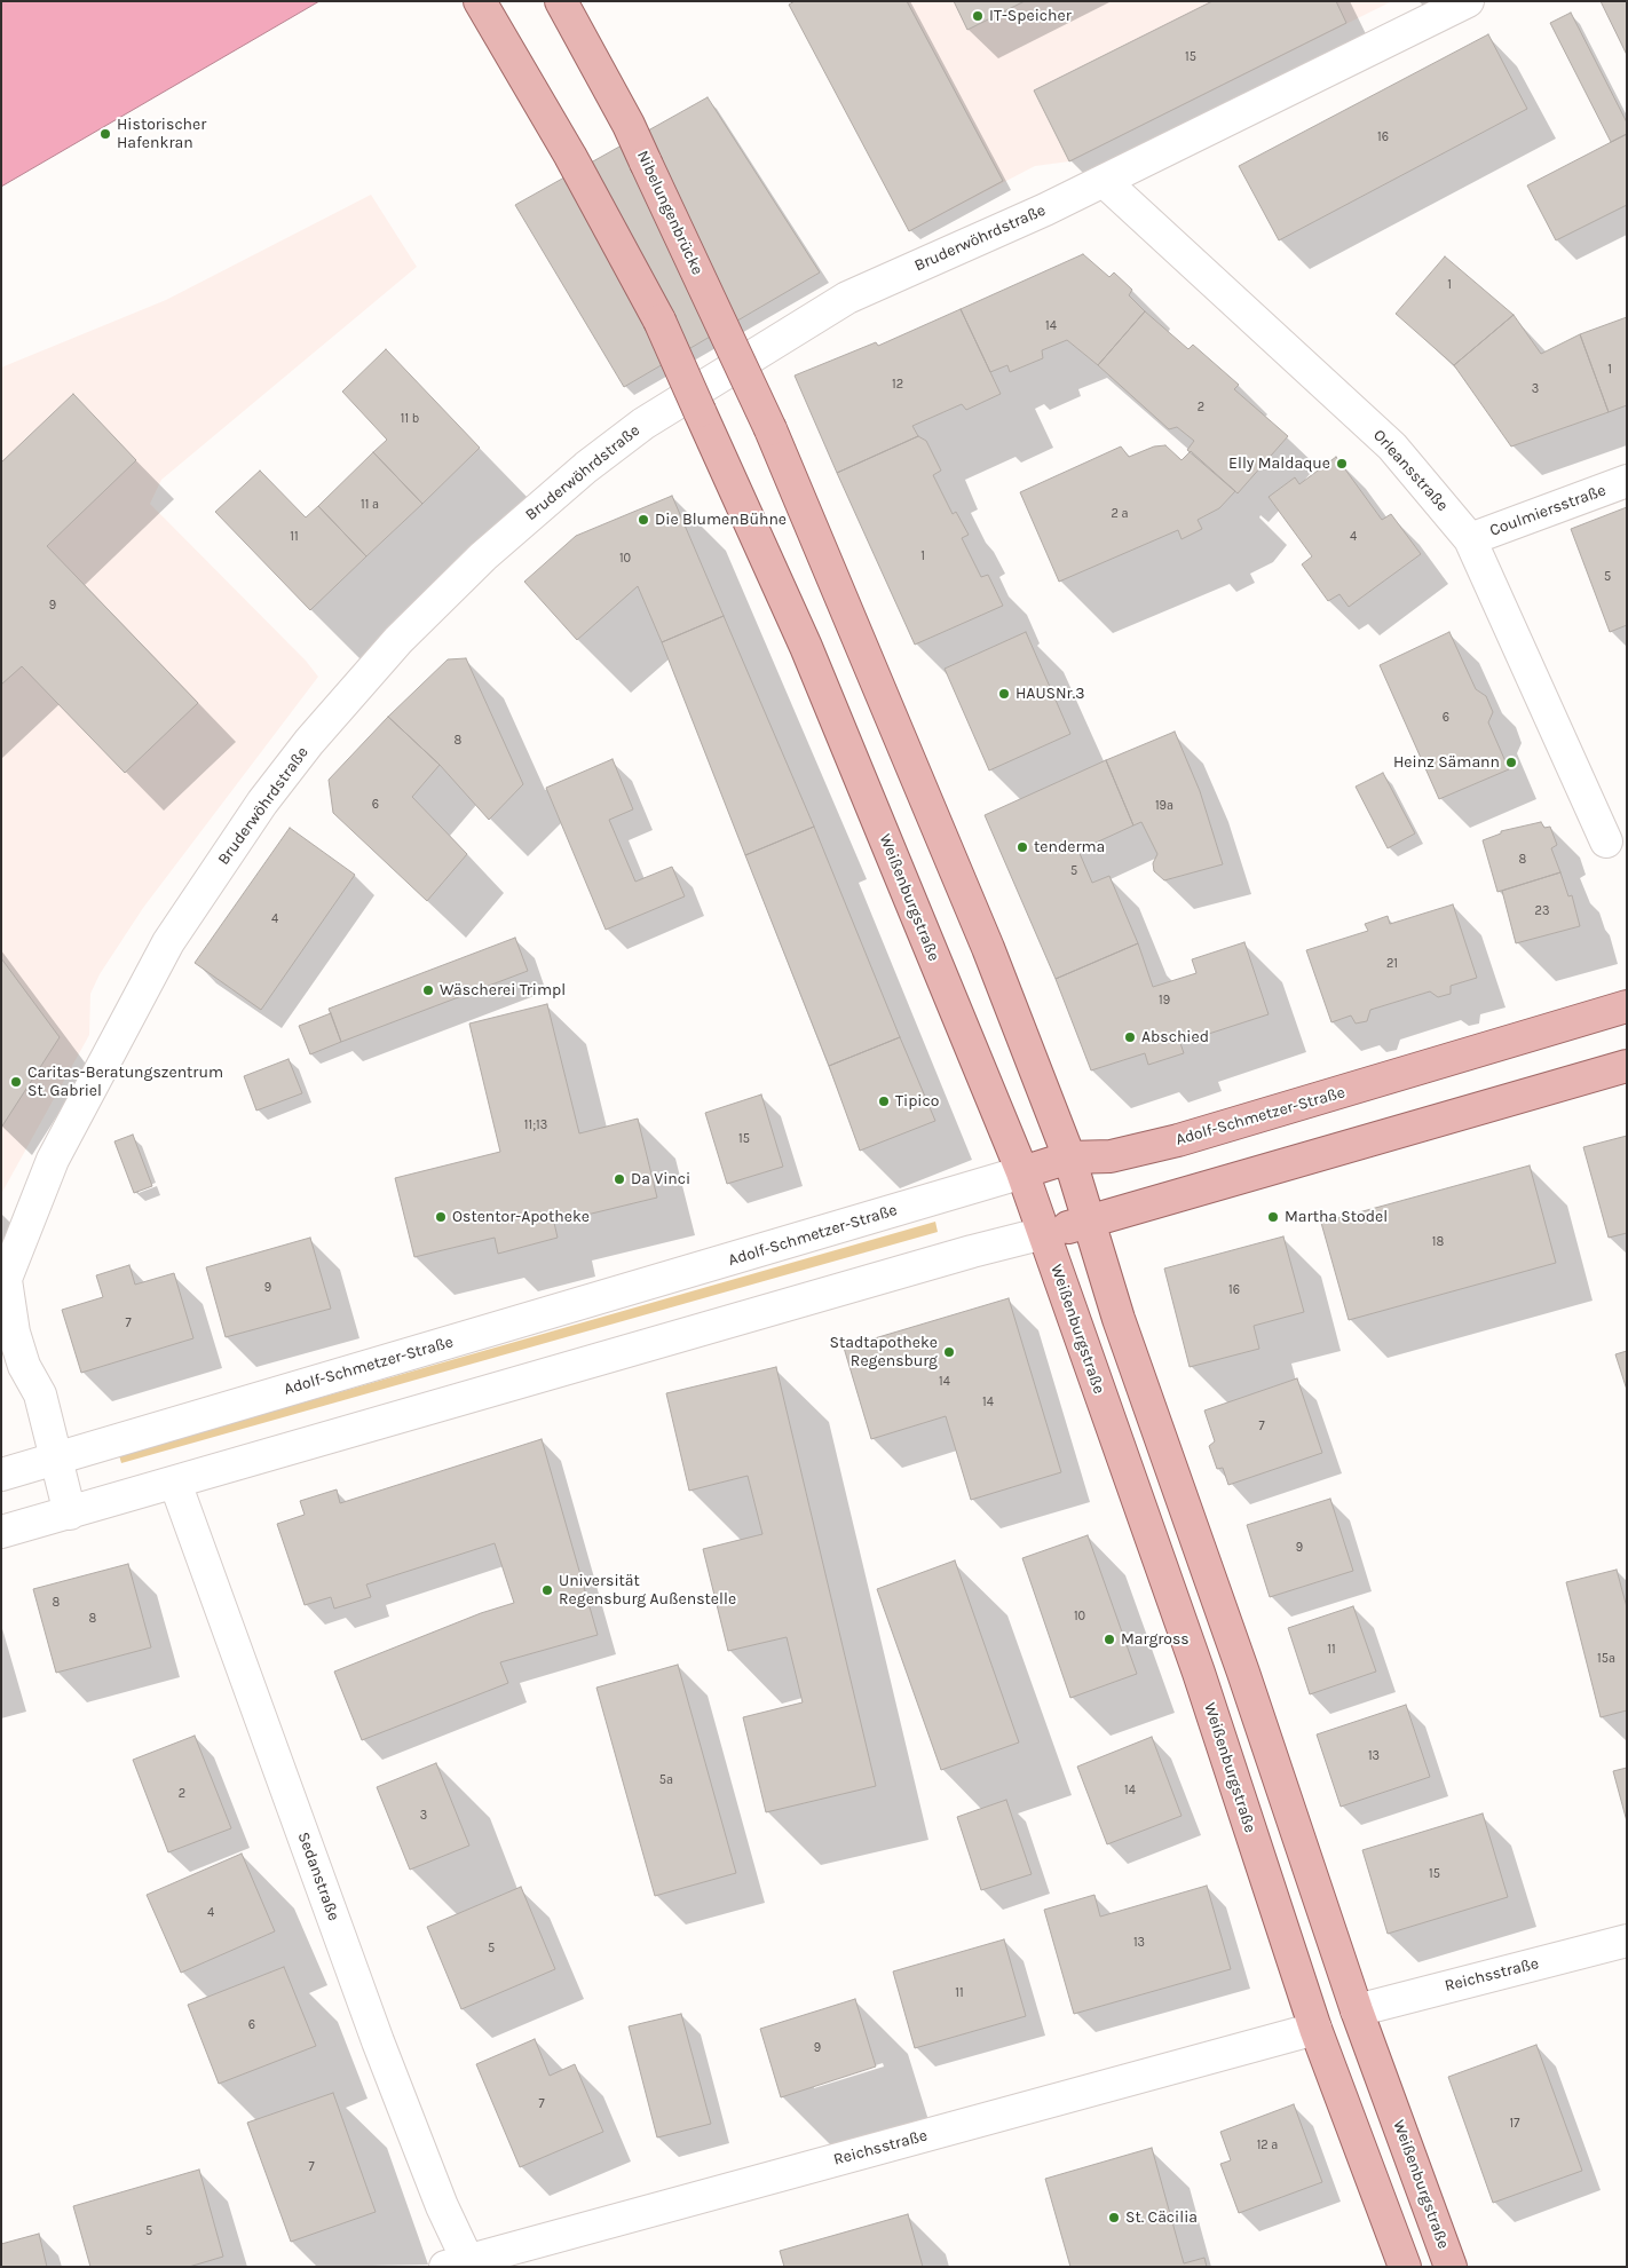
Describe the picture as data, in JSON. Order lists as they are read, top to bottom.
{
  "streets": {
    "main road": ["Nibelungenbrücke", "Weißenburgstraße", "Adolf-Schmetzer-Straße"],
    "street": [
      "Bruderwöhrdstraße",
      "Orleansstraße",
      "Coulmiersstraße",
      "Sedanstraße",
      "Reichsstraße"
    ]
  },
  "crossings": [
    ["Nibelungenbrücke", "Weißenburgstraße"],
    ["Bruderwöhrdstraße", "Orleansstraße"],
    ["Bruderwöhrdstraße", "Adolf-Schmetzer-Straße"],
    ["Orleansstraße", "Coulmiersstraße"],
    ["Weißenburgstraße", "Adolf-Schmetzer-Straße"],
    ["Weißenburgstraße", "Reichsstraße"],
    ["Sedanstraße", "Reichsstraße"]
  ],
  "places": [
    "IT-Speicher",
    "Historischer Hafenkran",
    "Elly Maldaque",
    "Die BlumenBühne",
    "HAUSNr.3",
    "Heinz Sämann",
    "tenderma",
    "Wäscherei Trimpl",
    "Abschied",
    "Caritas-Beratungszentrum St. Gabriel",
    "Tipico",
    "Da Vinci",
    "Ostentor-Apotheke",
    "Martha Stodel",
    "Stadtapotheke Regensburg",
    "Universität Regensburg Außenstelle",
    "Margross",
    "St. Cäcilia"
  ],
  "house_numbers": [
    "15",
    "16",
    "1",
    "14",
    "1",
    "12",
    "3",
    "2",
    "11 b",
    "11 a",
    "2 a",
    "11",
    "4",
    "1",
    "10",
    "5",
    "9",
    "6",
    "8",
    "6",
    "19a",
    "8",
    "5",
    "23",
    "4",
    "21",
    "19",
    "11;13",
    "15",
    "18",
    "9",
    "16",
    "7",
    "14",
    "14",
    "7",
    "9",
    "8",
    "10",
    "8",
    "11",
    "15a",
    "13",
    "5a",
    "14",
    "2",
    "3",
    "15",
    "4",
    "13",
    "5",
    "11",
    "6",
    "9",
    "7",
    "17",
    "12 a",
    "7",
    "5"
  ]
}
